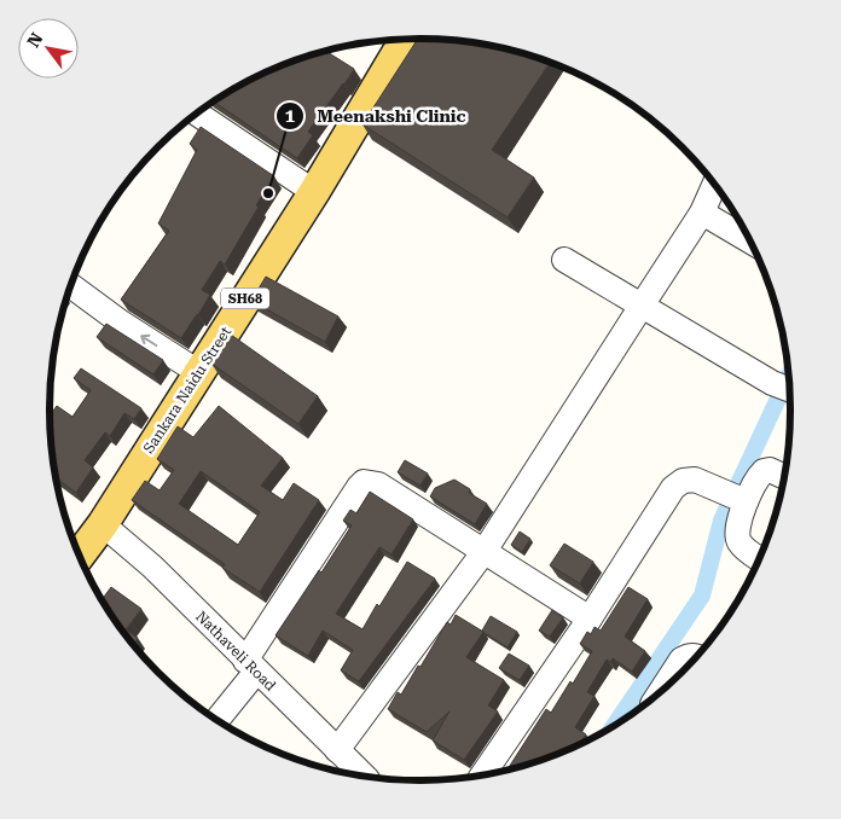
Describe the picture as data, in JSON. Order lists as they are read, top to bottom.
{
  "streets": {
    "main road": ["SH68", "Sankara Naidu Street"],
    "street": ["Nathaveli Road"]
  },
  "crossings": [
    ["Sankara Naidu Street", "Nathaveli Road"]
  ],
  "places": ["Meenakshi Clinic"],
  "north": "top left"
}
